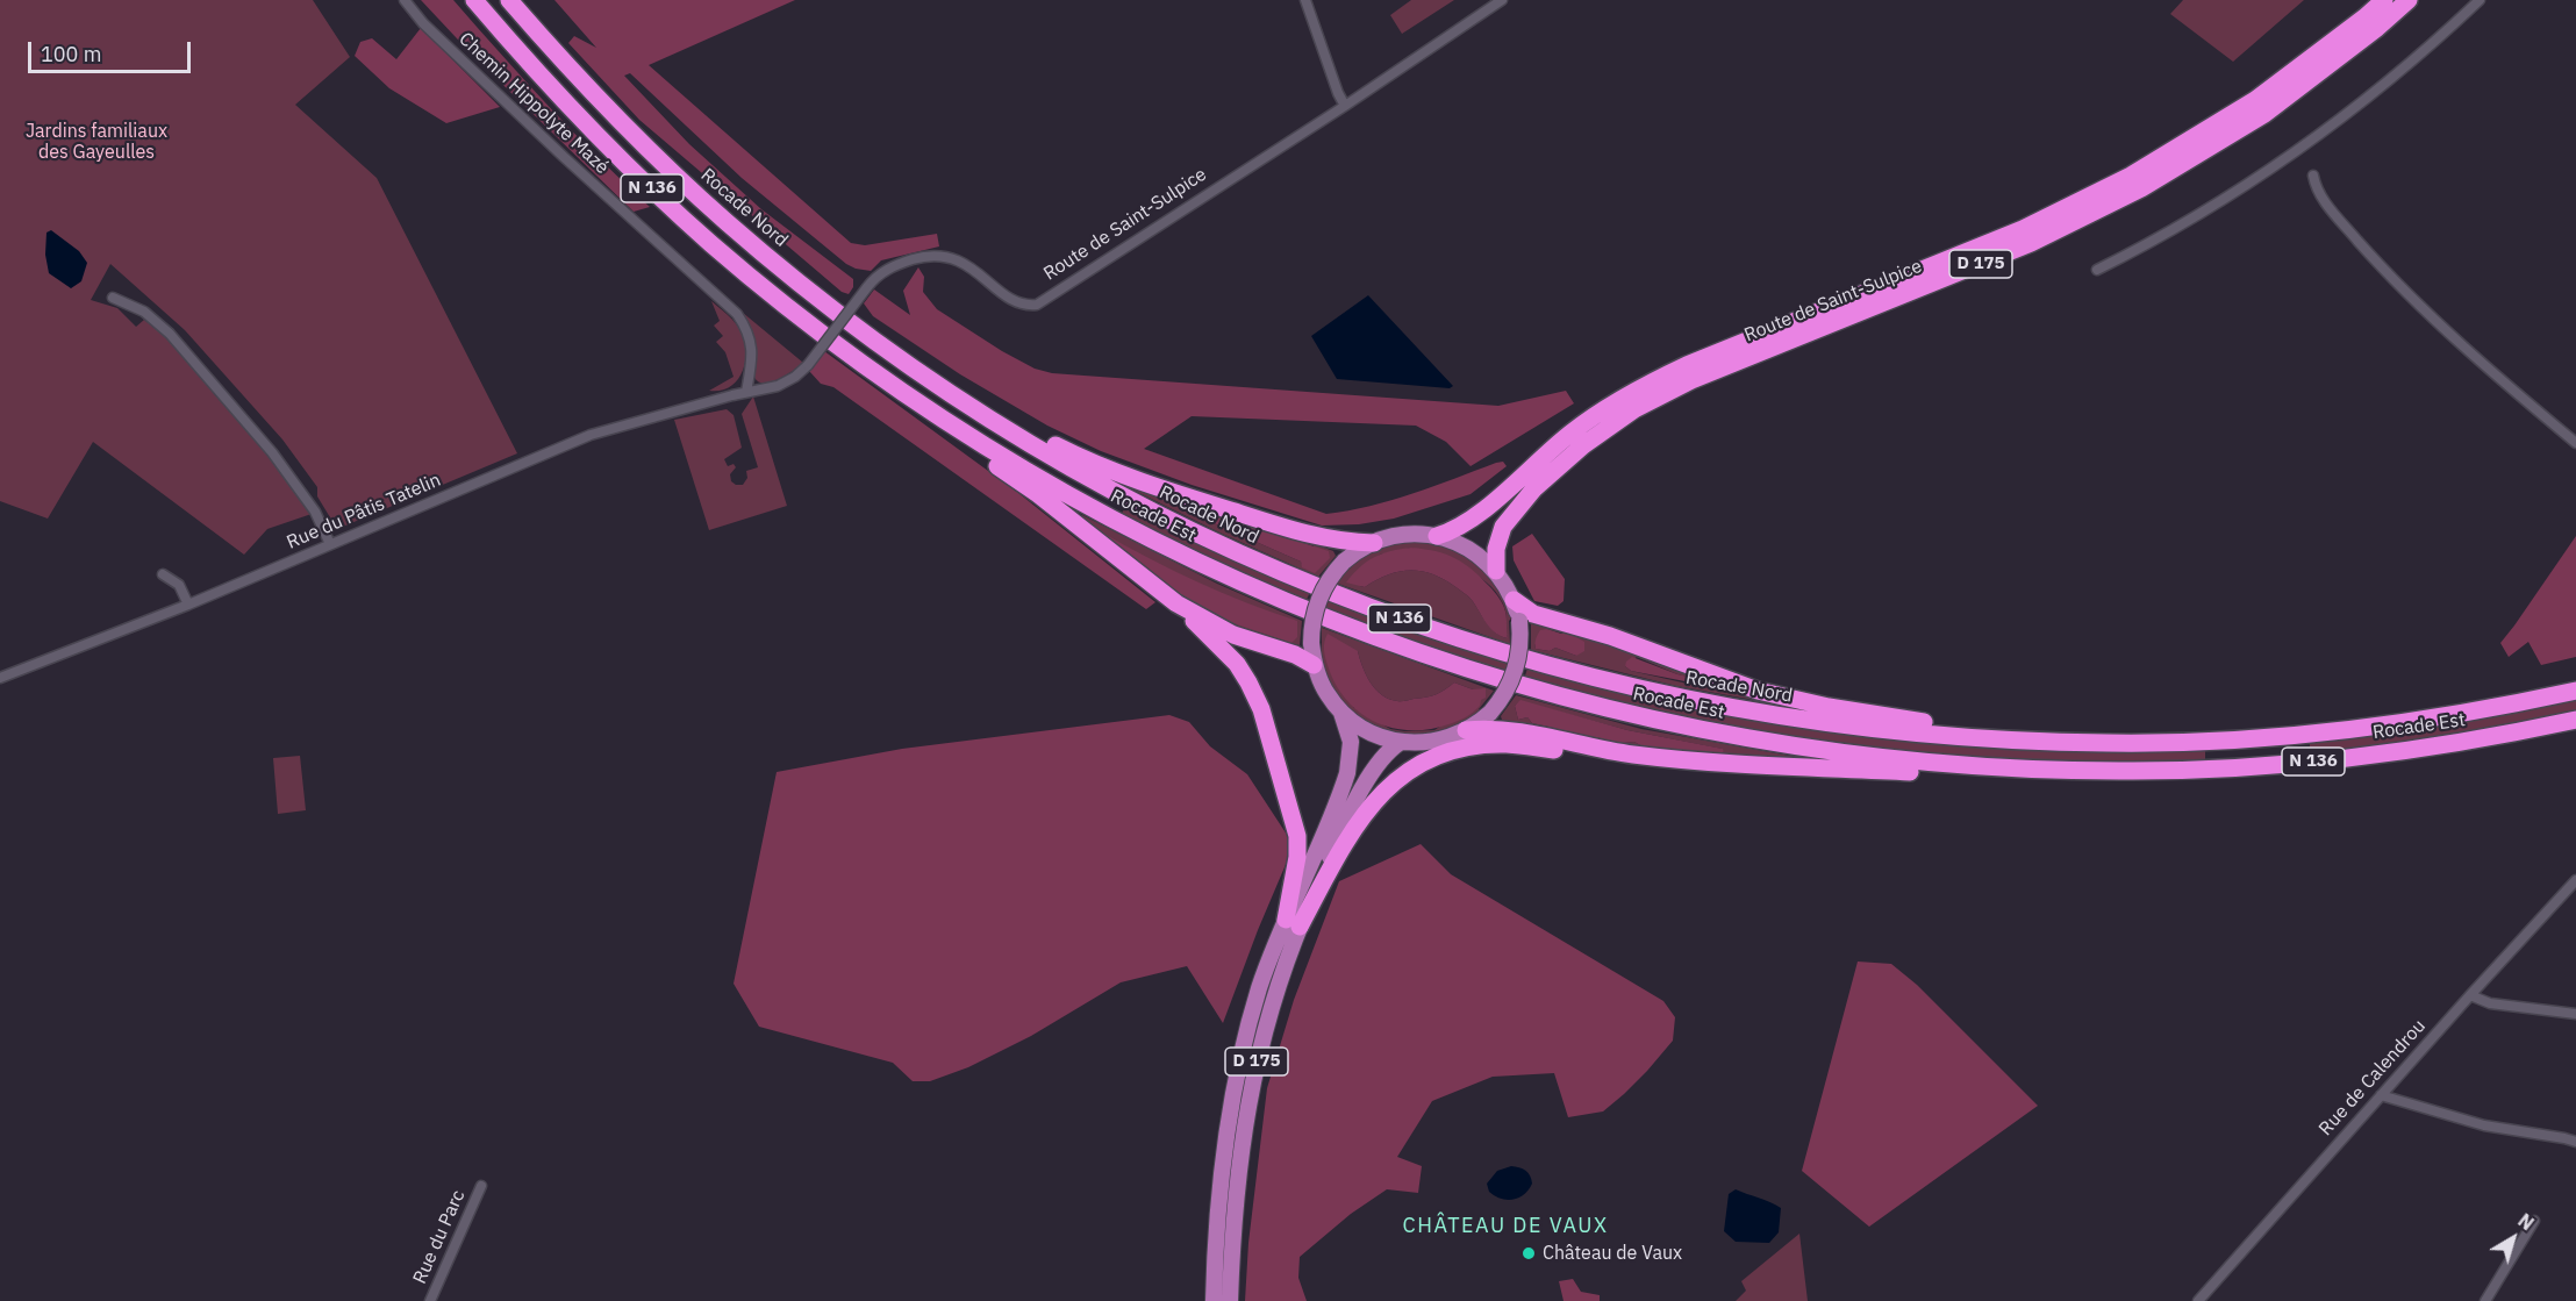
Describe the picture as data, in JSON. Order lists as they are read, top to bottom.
{
  "streets": {
    "highway": [
      "N 136",
      "Rocade Nord",
      "Route de Saint-Sulpice",
      "D 175",
      "Rocade Est"
    ],
    "street": [
      "Chemin Hippolyte Mazé",
      "Rue du Pâtis Tatelin",
      "Rue de Calendrou",
      "Rue du Parc"
    ]
  },
  "crossings": [
    ["Chemin Hippolyte Mazé", "Route de Saint-Sulpice"],
    ["Chemin Hippolyte Mazé", "Rue du Pâtis Tatelin"],
    ["N 136", "Rocade Est"],
    ["Rocade Nord", "Rocade Est"],
    ["Route de Saint-Sulpice", "D 175"],
    ["Route de Saint-Sulpice", "Rue du Pâtis Tatelin"]
  ],
  "districts": ["CHÂTEAU DE VAUX"],
  "parks": ["Jardins familiaux des Gayeulles"],
  "places": ["Château de Vaux"],
  "scale_bar": "100 m",
  "north": "top right"
}
